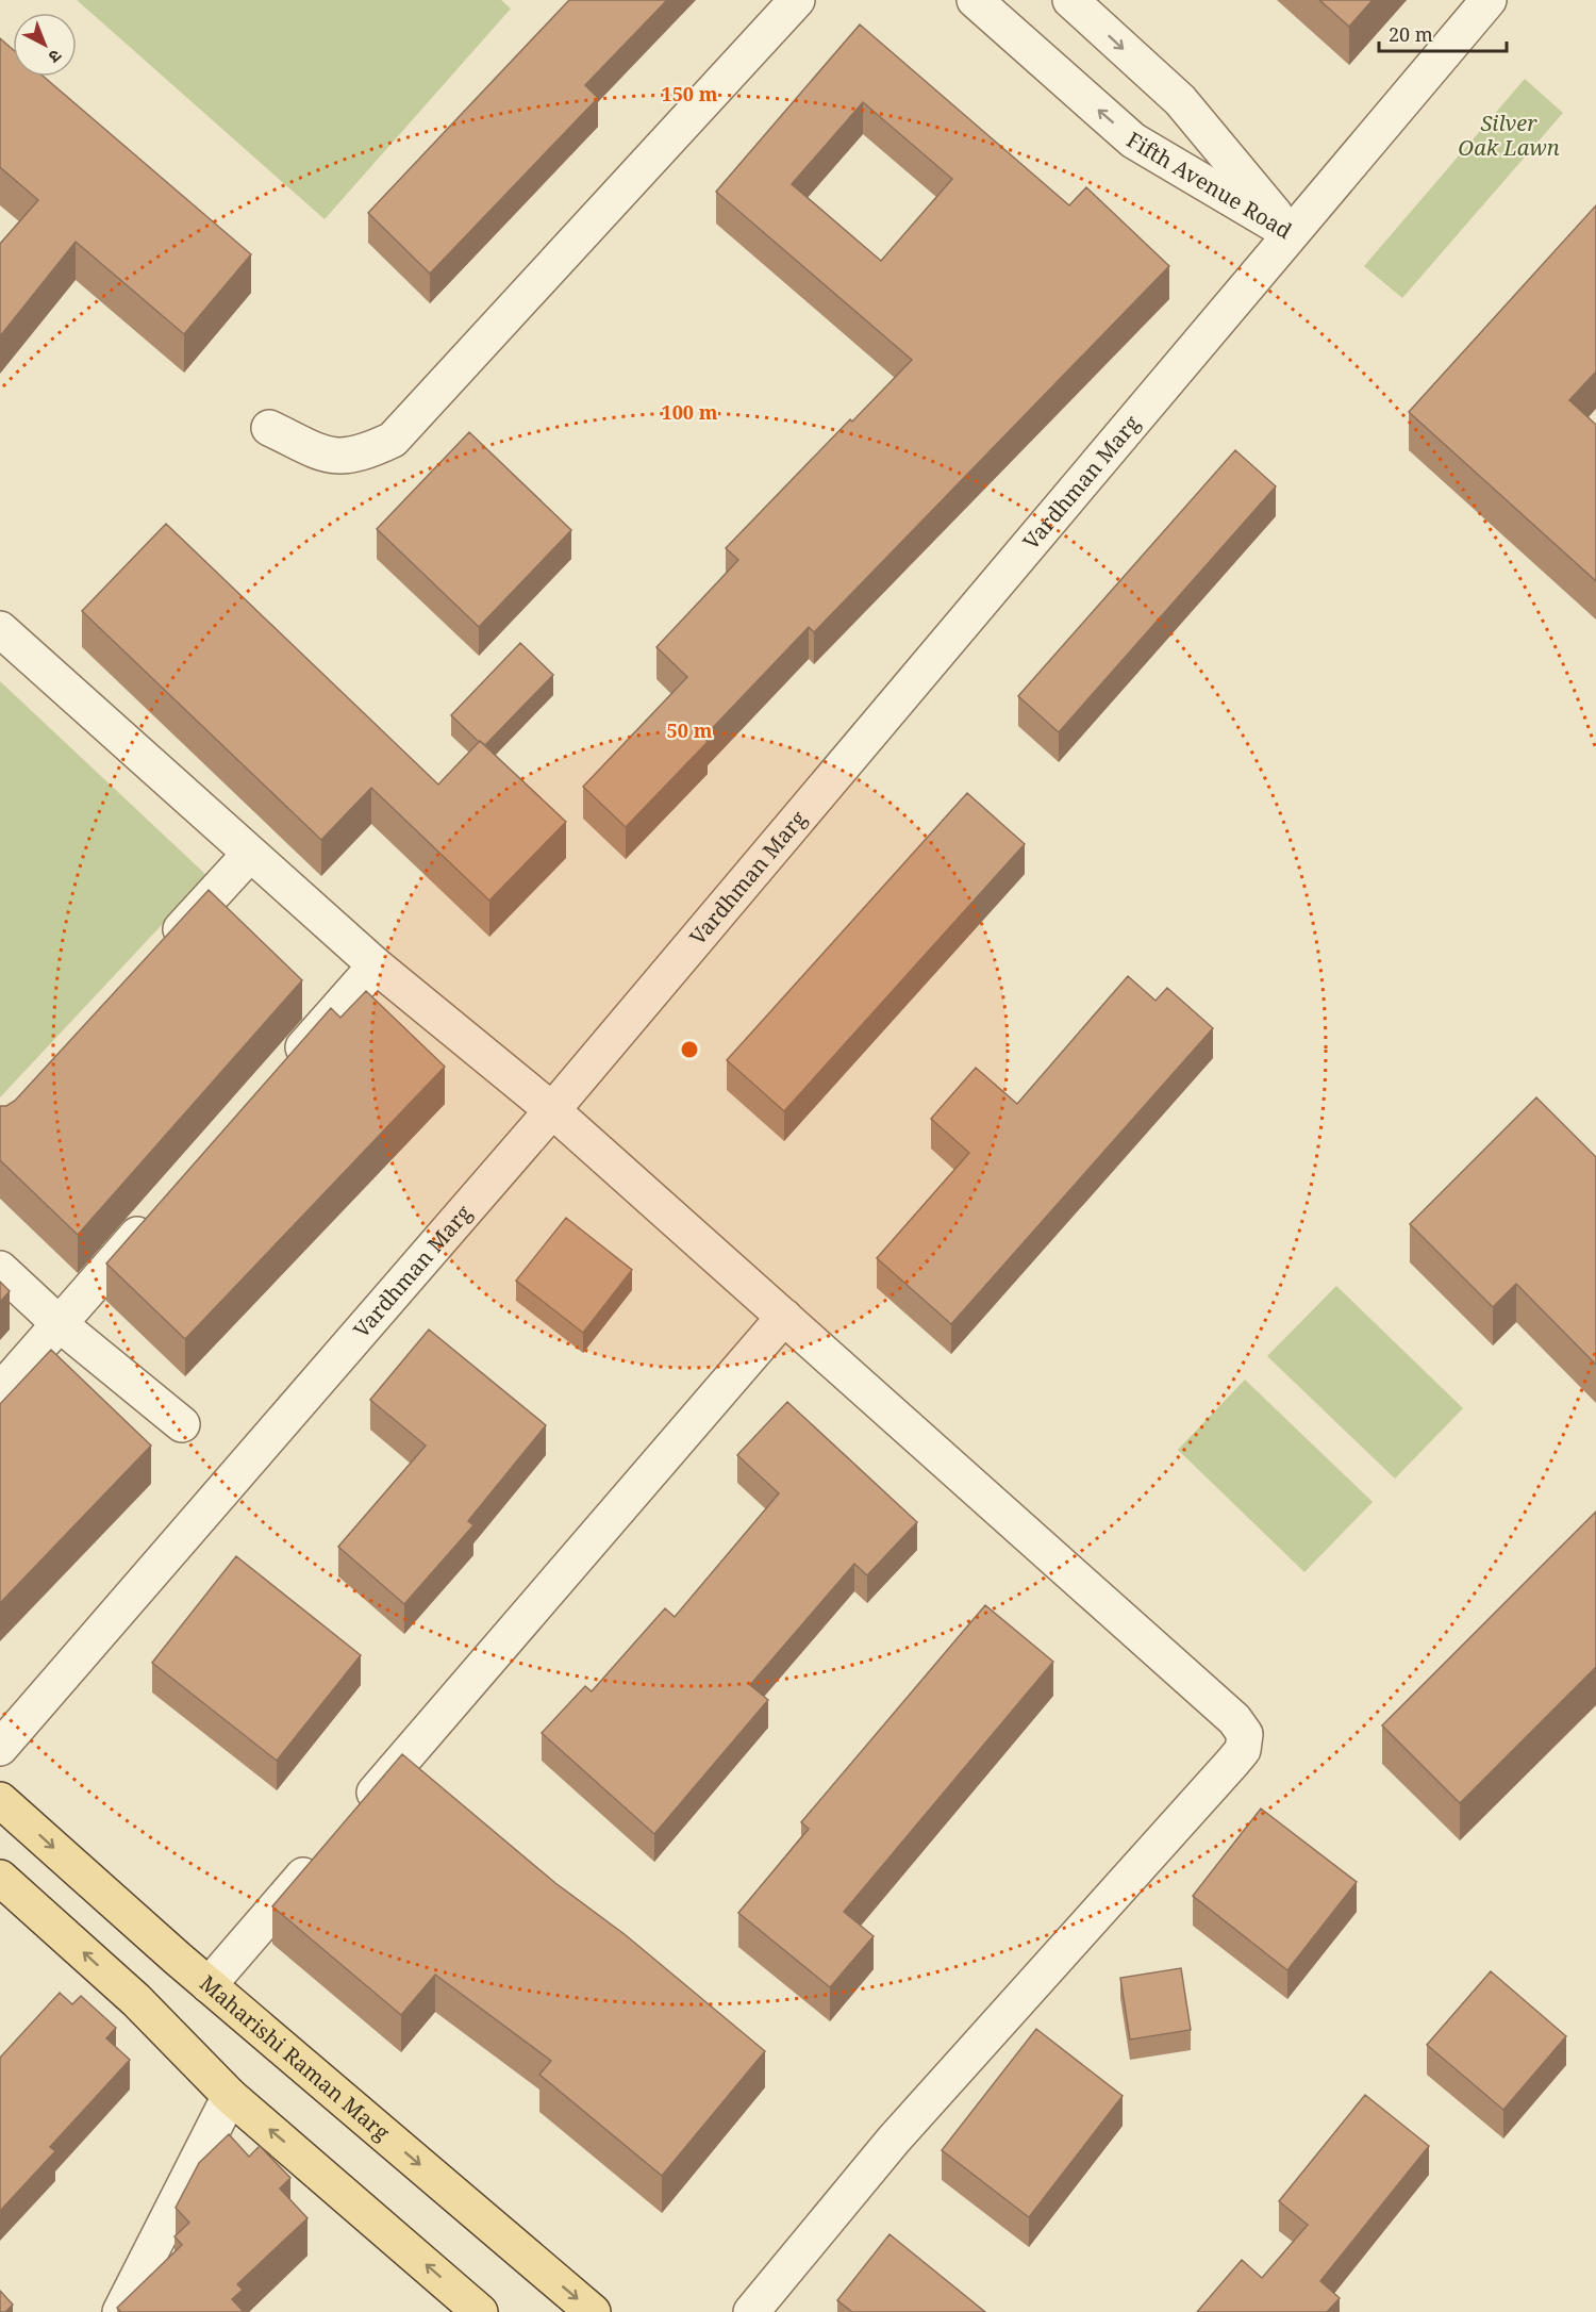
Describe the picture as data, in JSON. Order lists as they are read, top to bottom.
{
  "streets": {
    "main road": ["Maharishi Raman Marg"],
    "street": ["Fifth Avenue Road", "Vardhman Marg"]
  },
  "crossings": [
    ["Fifth Avenue Road", "Vardhman Marg"]
  ],
  "parks": ["Silver Oak Lawn"],
  "scale_bar": "20 m",
  "north": "bottom right",
  "rings": ["150 m", "100 m", "50 m"]
}
